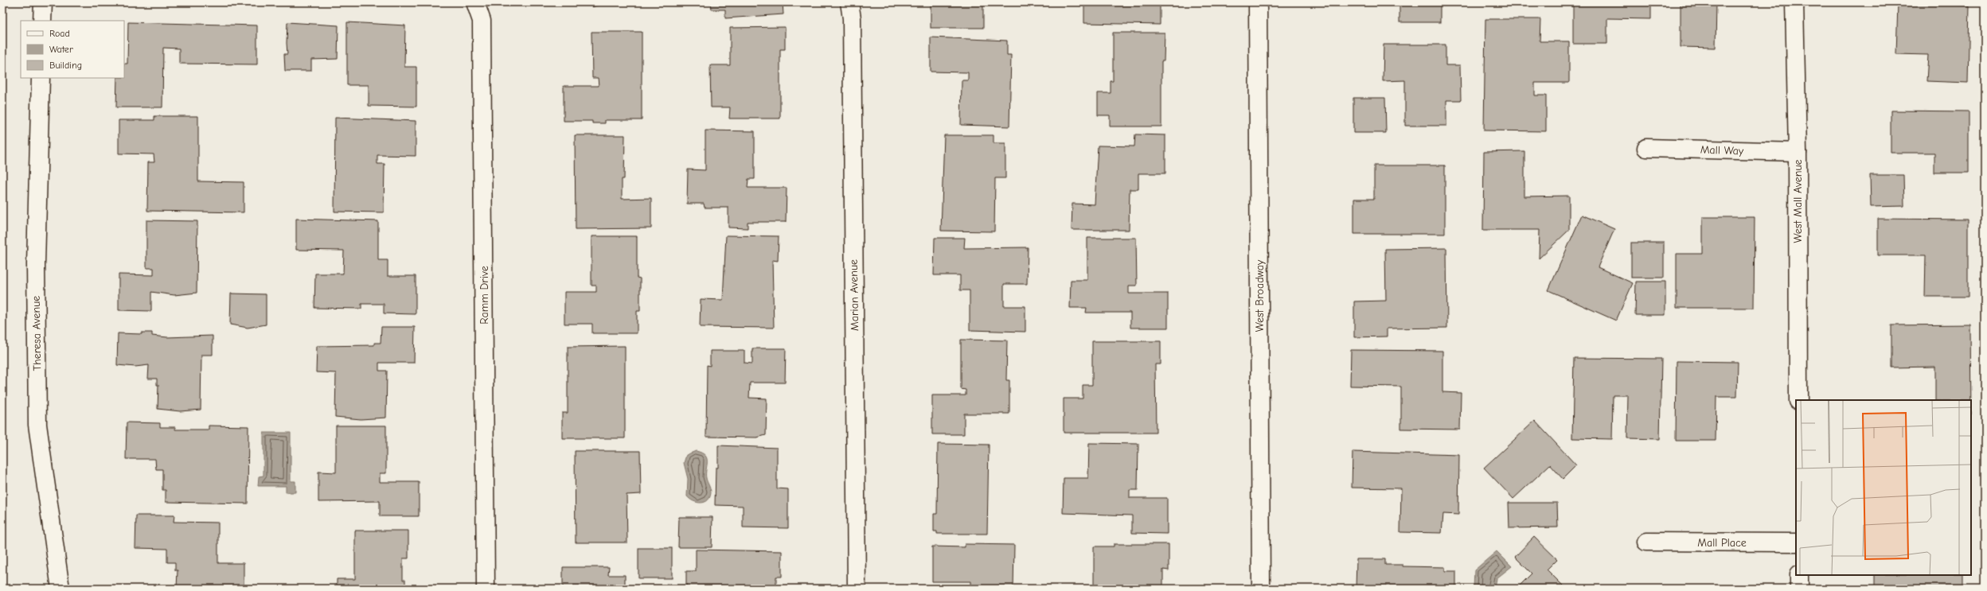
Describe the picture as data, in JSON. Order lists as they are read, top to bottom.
{
  "streets": {
    "street": [
      "Mall Way",
      "West Mall Avenue",
      "Ramm Drive",
      "Marian Avenue",
      "West Broadway",
      "Theresa Avenue",
      "Mall Place"
    ]
  },
  "crossings": [
    ["Mall Way", "West Mall Avenue"]
  ],
  "legend": ["Road", "Water", "Building"]
}
